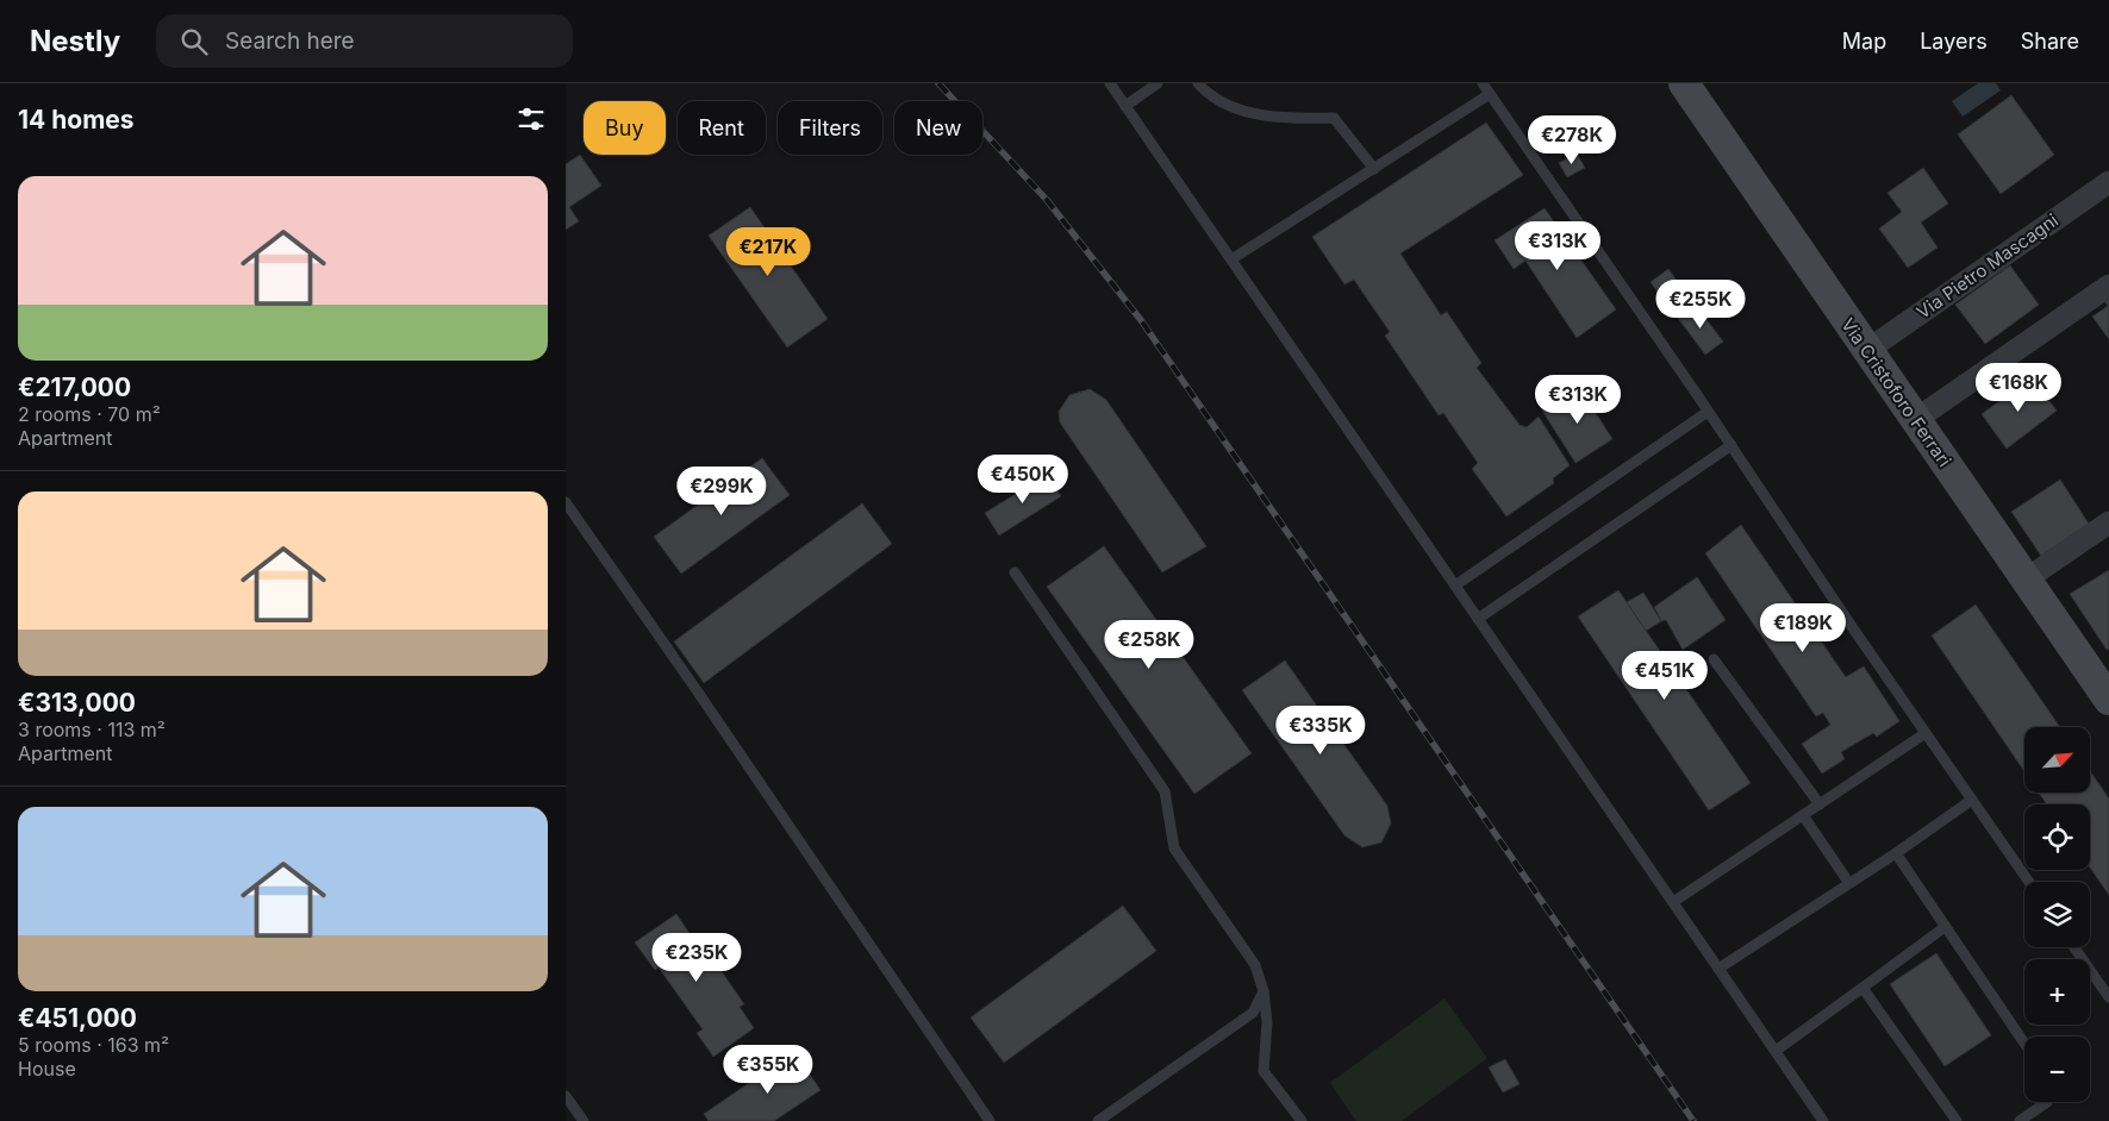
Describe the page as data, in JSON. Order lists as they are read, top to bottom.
{
  "streets": {
    "main road": ["Via Cristoforo Ferrari"],
    "street": ["Via Pietro Mascagni"]
  },
  "crossings": [
    ["Via Pietro Mascagni", "Via Cristoforo Ferrari"]
  ],
  "north": "top right",
  "page": {
    "header": "Nestly",
    "search": "Search here",
    "nav": ["Map", "Layers", "Share"],
    "heading": "14 homes",
    "chip": [
      "Buy",
      "Rent",
      "Filters",
      "New"
    ],
    "price": [
      "€278K",
      "€313K",
      "€217K",
      "€255K",
      "€168K",
      "€313K",
      "€450K",
      "€299K",
      "€189K",
      "€258K",
      "€451K",
      "€335K",
      "€235K",
      "€355K"
    ],
    "list": [
      {
        "name": "€217,000",
        "note": "2 rooms · 70 m² · Apartment"
      },
      {
        "name": "€313,000",
        "note": "3 rooms · 113 m² · Apartment"
      },
      {
        "name": "€451,000",
        "note": "5 rooms · 163 m² · House"
      }
    ],
    "map_buttons": ["+", "−"]
  }
}
